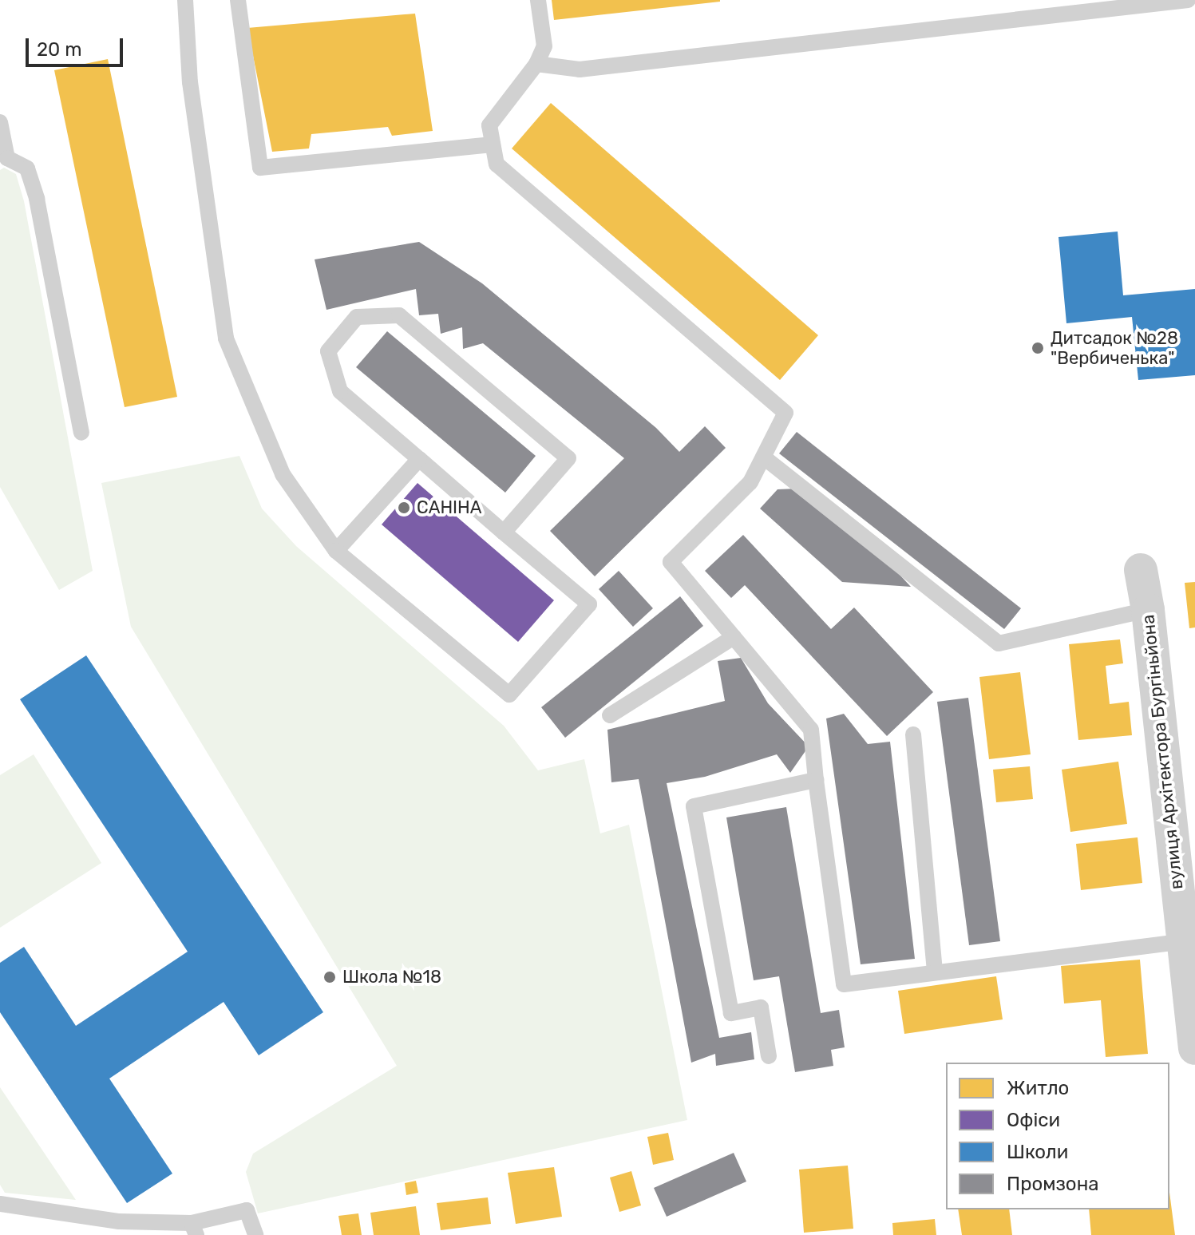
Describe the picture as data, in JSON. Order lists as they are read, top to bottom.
{
  "streets": {
    "street": ["вулиця Архітектора Бургіньйона"]
  },
  "places": ["Дитсадок №28 \"Вербиченька\"", "САНІНА", "Школа №18"],
  "legend": [
    "Житло",
    "Офіси",
    "Школи",
    "Промзона"
  ],
  "scale_bar": "20 m"
}
